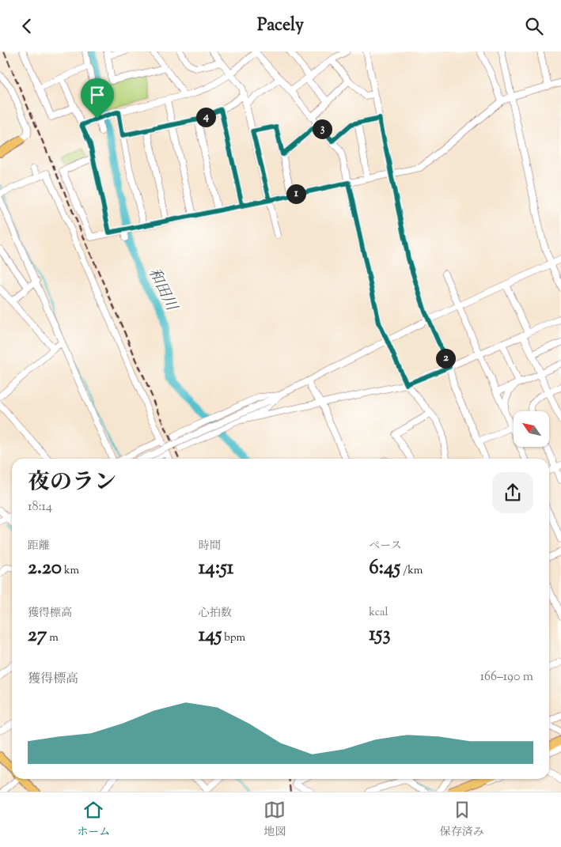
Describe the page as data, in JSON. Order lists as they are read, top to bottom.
{
  "water": ["和田川"],
  "north": "top left",
  "page": {
    "header": "Pacely",
    "pins": [
      "4",
      "3",
      "1",
      "2"
    ],
    "heading": ["夜のラン", "18:14"],
    "stats": [
      ["距離", "2.20 km"],
      ["時間", "14:51"],
      ["ペース", "6:45 /km"],
      ["獲得標高", "27 m"],
      ["心拍数", "145 bpm"],
      ["kcal", "153"]
    ],
    "chart": ["獲得標高", "166–190 m"],
    "tabs": ["ホーム", "地図", "保存済み"]
  }
}
